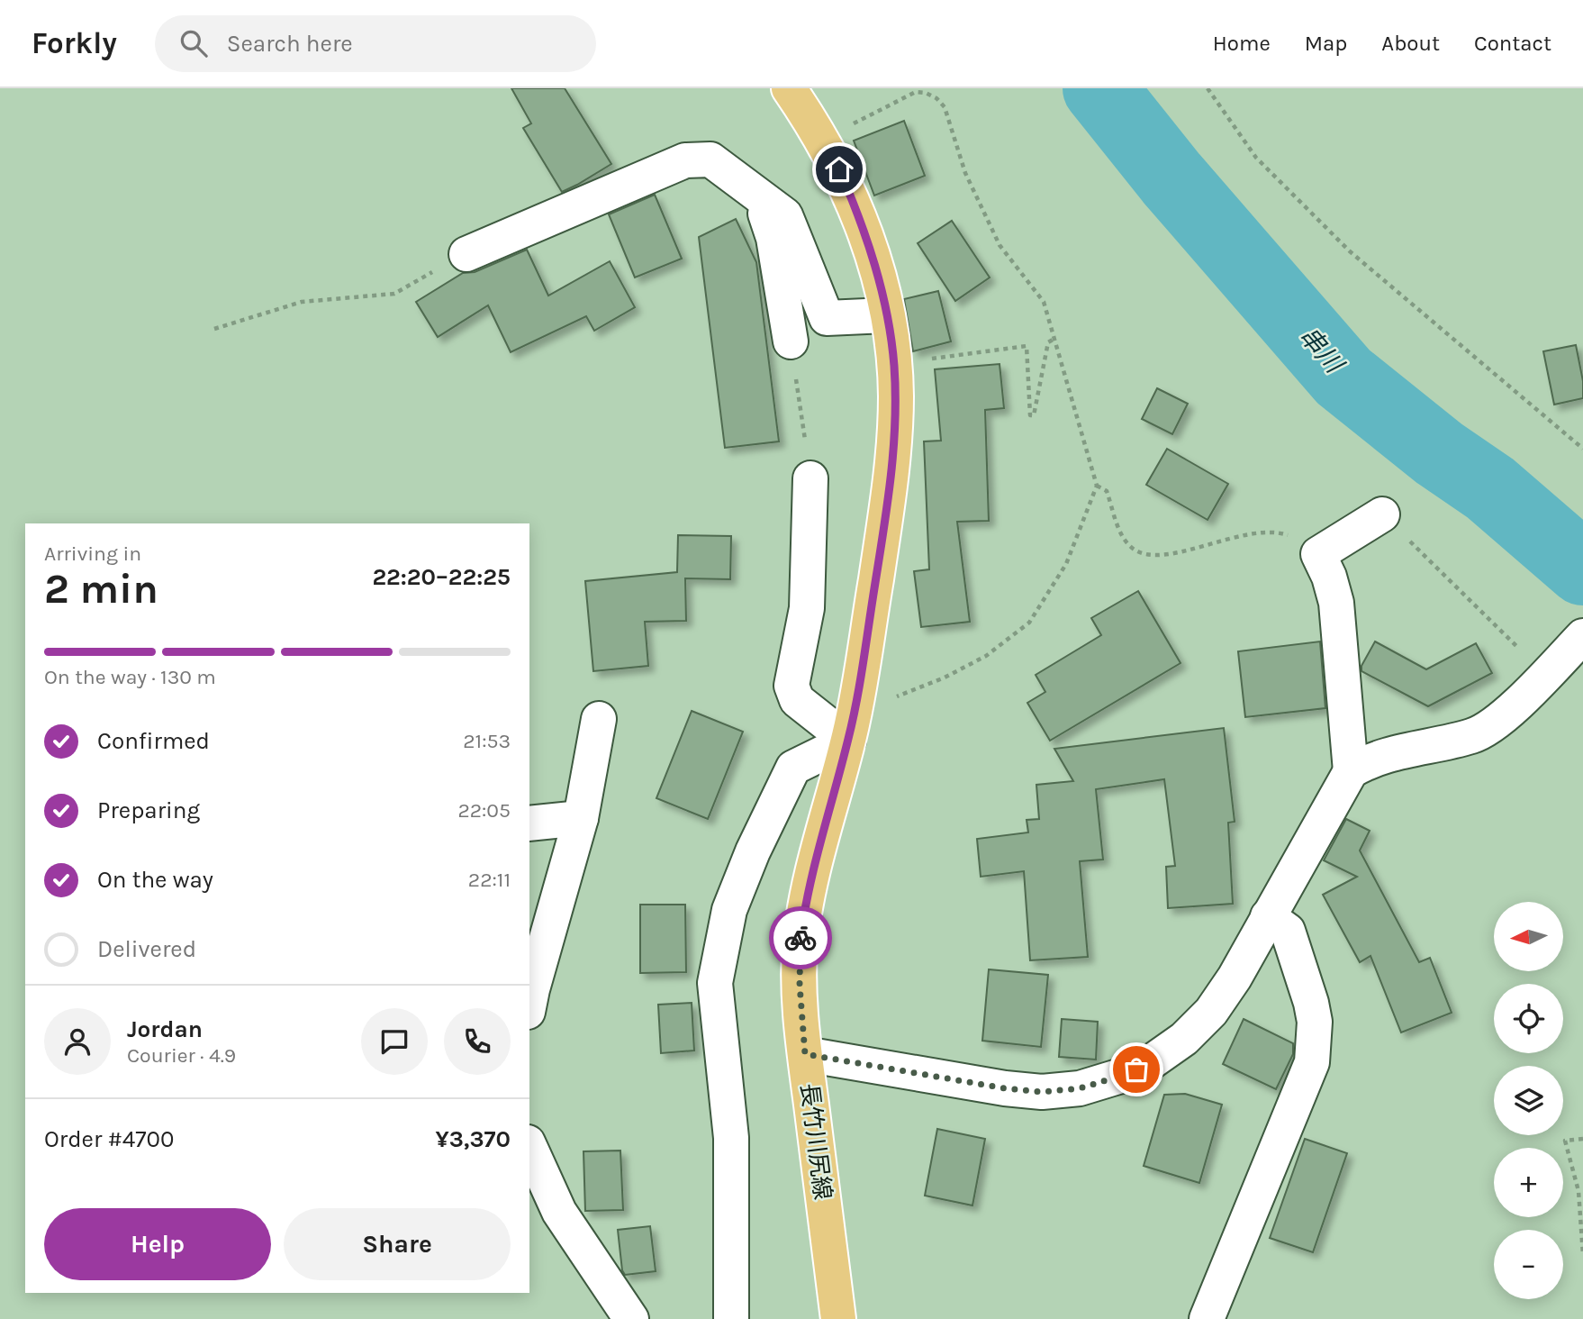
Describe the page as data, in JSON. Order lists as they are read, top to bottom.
{
  "streets": {
    "main road": ["長竹川尻線"]
  },
  "water": ["串川"],
  "north": "left",
  "page": {
    "header": "Forkly",
    "search": "Search here",
    "nav": [
      "Home",
      "Map",
      "About",
      "Contact"
    ],
    "heading": ["2 min", "Arriving in", "22:20–22:25"],
    "panel": [
      "Jordan",
      "Courier · 4.9",
      "Order #4700",
      "¥3,370"
    ],
    "bar": "On the way · 130 m",
    "list": [
      ["Confirmed", "21:53"],
      ["Preparing", "22:05"],
      ["On the way", "22:11"],
      "Delivered"
    ],
    "map_buttons": ["+", "−"],
    "buttons": ["Help", "Share"]
  }
}
